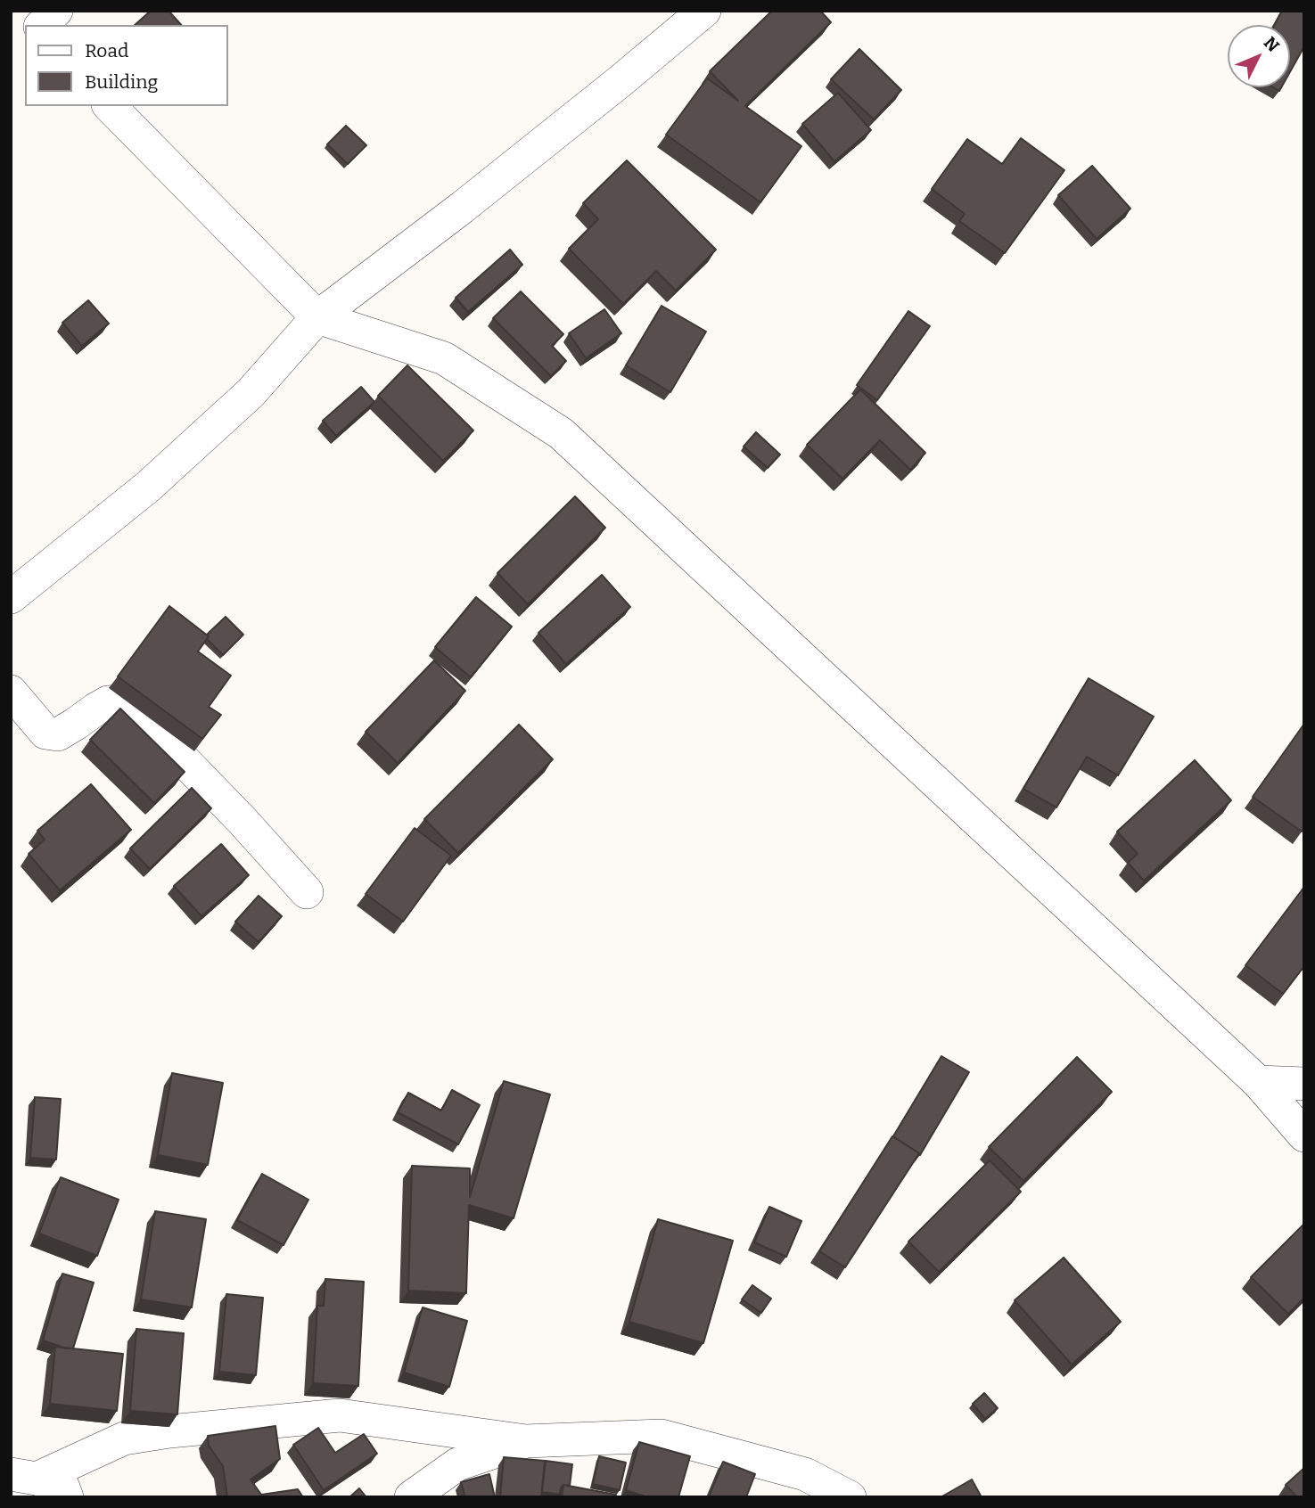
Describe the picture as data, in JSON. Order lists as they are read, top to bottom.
{
  "legend": ["Road", "Building"],
  "north": "top right"
}
